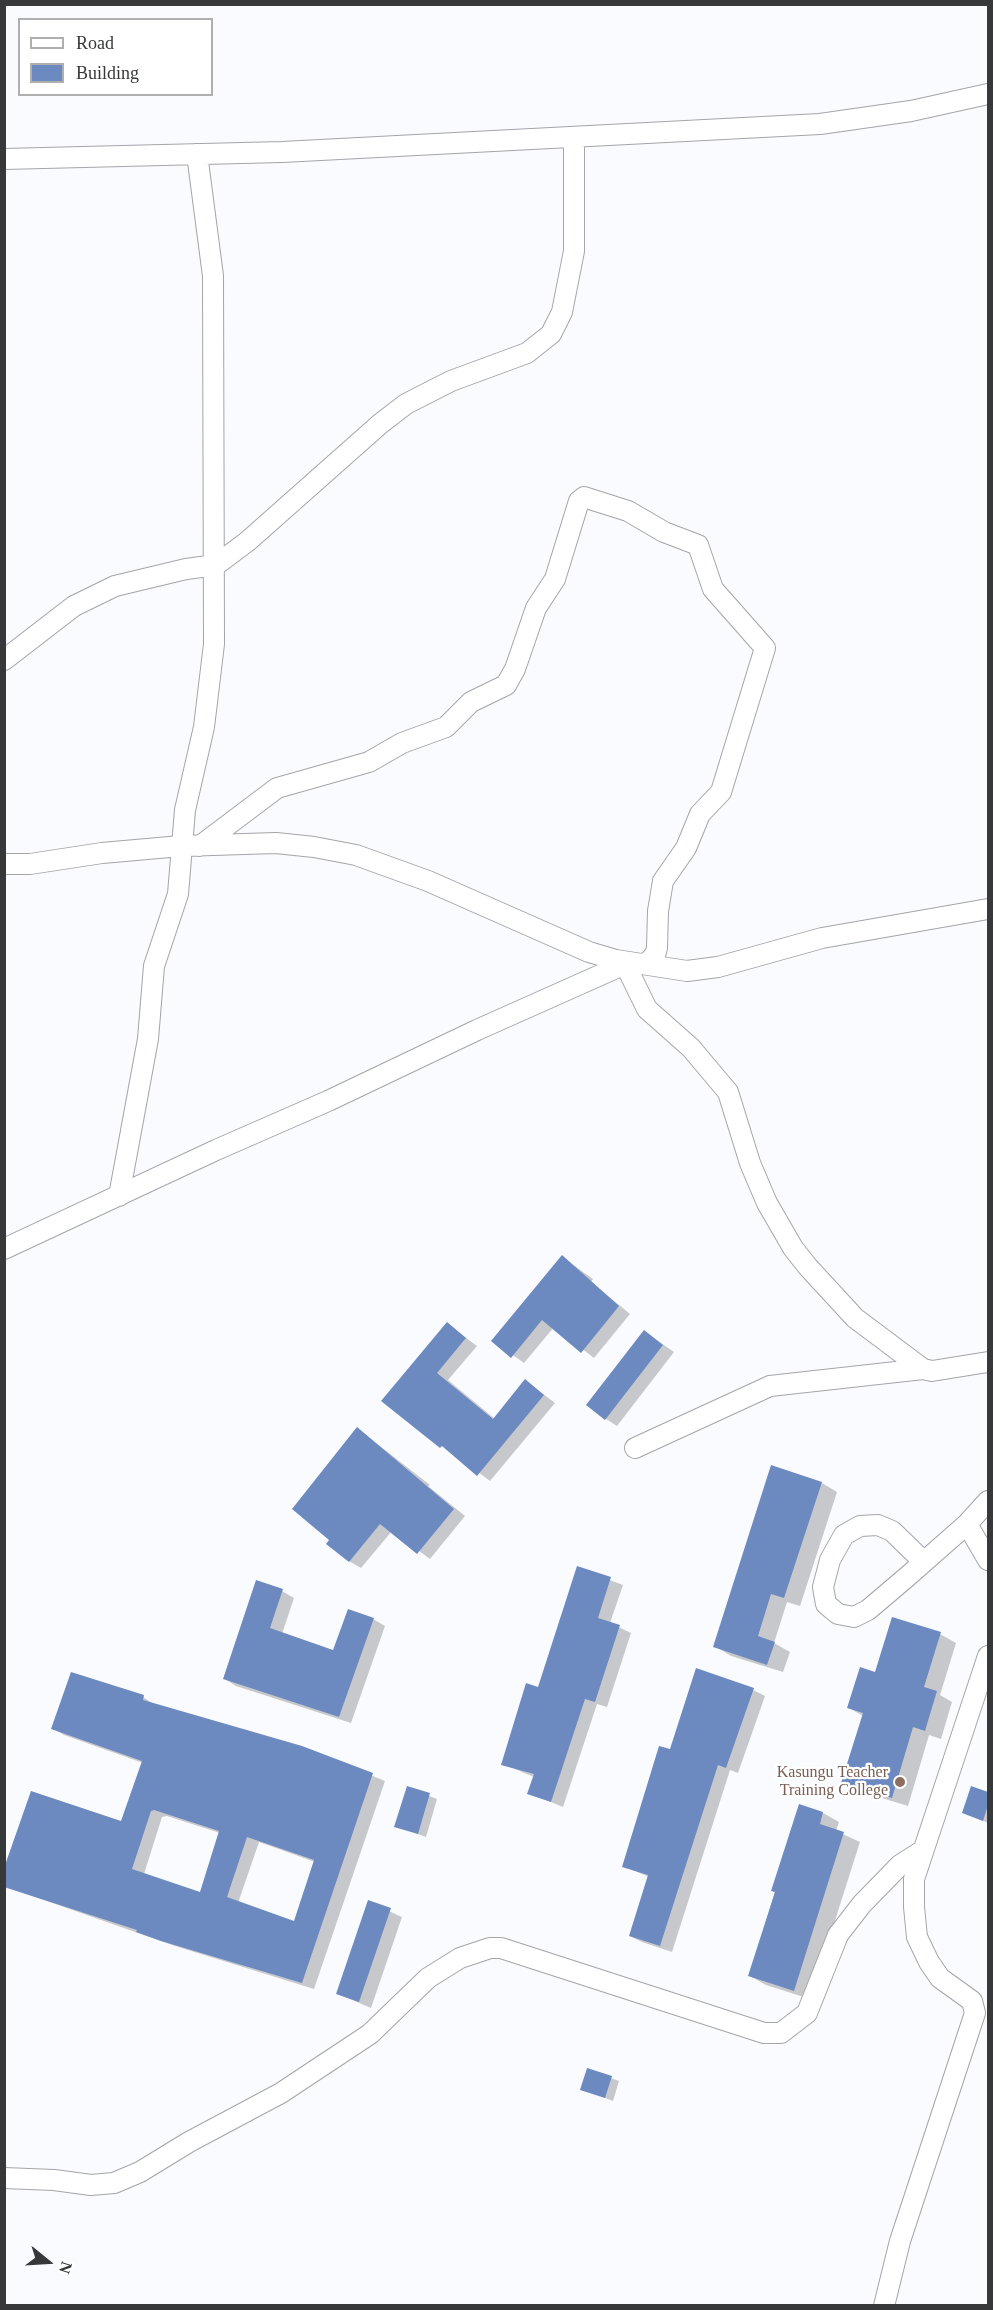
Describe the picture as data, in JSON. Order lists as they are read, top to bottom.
{
  "places": ["Kasungu Teacher Training College"],
  "legend": ["Road", "Building"],
  "north": "right"
}
